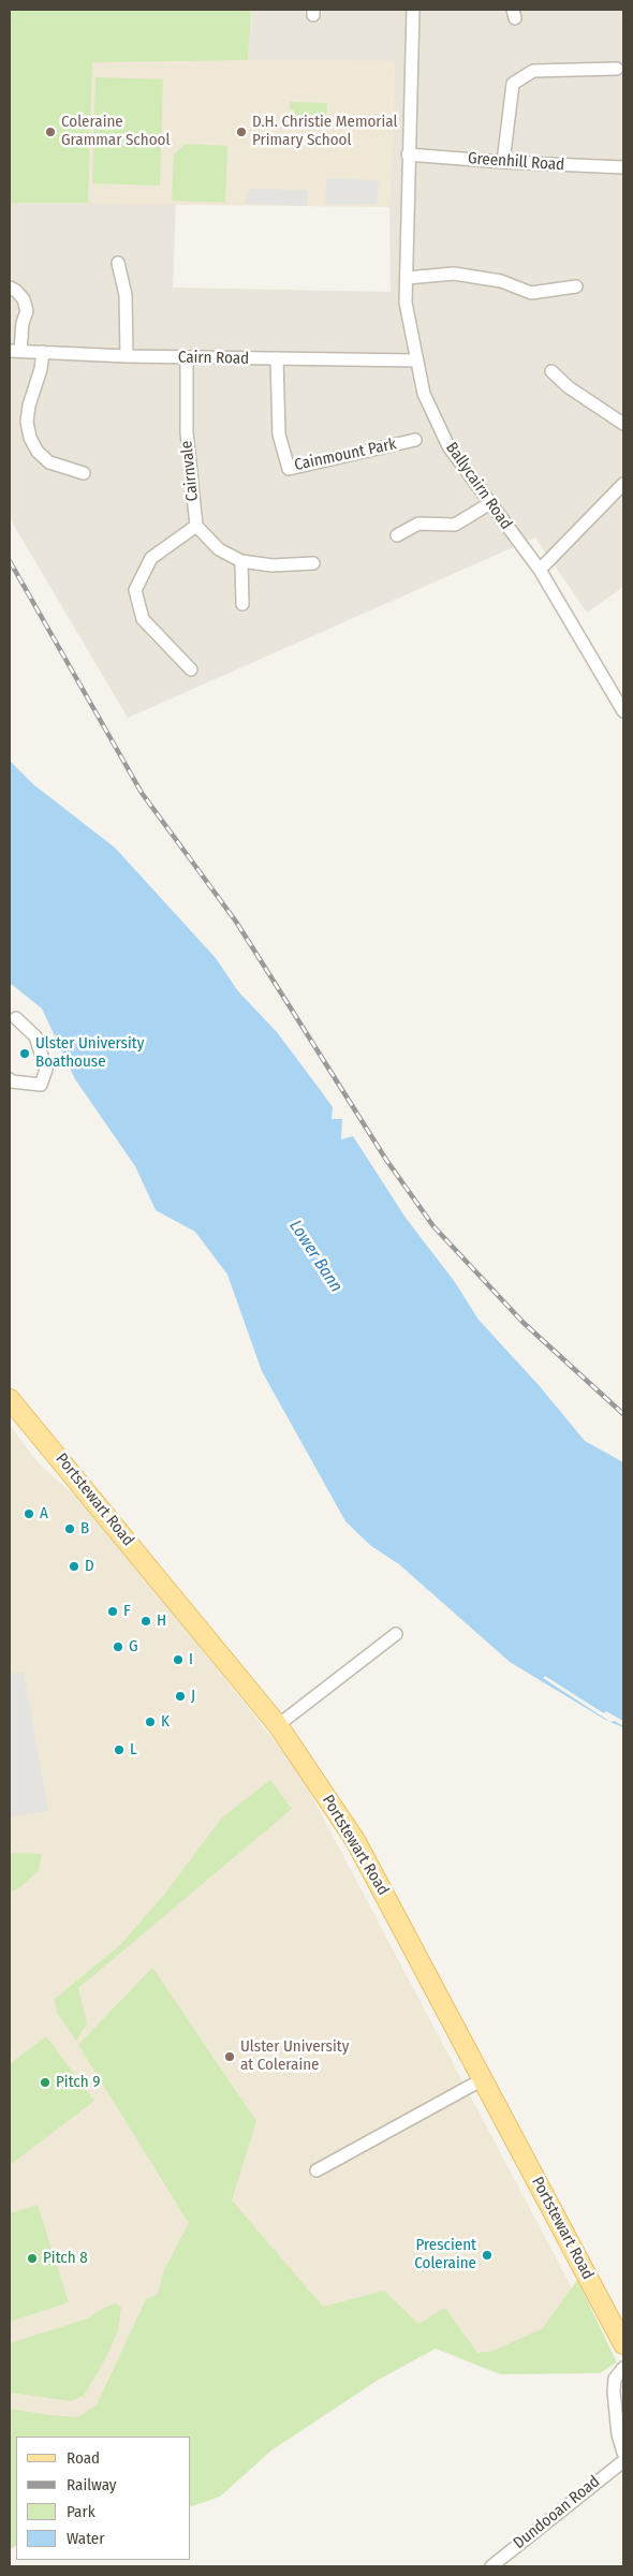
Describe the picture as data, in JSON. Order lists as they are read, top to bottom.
{
  "streets": {
    "main road": ["Portstewart Road"],
    "street": [
      "Greenhill Road",
      "Cairn Road",
      "Cainmount Park",
      "Cairnvale",
      "Ballycairn Road",
      "Dundooan Road"
    ]
  },
  "crossings": [
    ["Greenhill Road", "Ballycairn Road"],
    ["Cairn Road", "Cainmount Park"],
    ["Cairn Road", "Cairnvale"],
    ["Cairn Road", "Ballycairn Road"]
  ],
  "water": ["Lower Bann"],
  "places": [
    "Coleraine Grammar School",
    "D.H. Christie Memorial Primary School",
    "Ulster University Boathouse",
    "A",
    "B",
    "D",
    "F",
    "H",
    "G",
    "I",
    "J",
    "K",
    "L",
    "Ulster University at Coleraine",
    "Pitch 9",
    "Prescient Coleraine",
    "Pitch 8"
  ],
  "legend": [
    "Road",
    "Railway",
    "Park",
    "Water"
  ]
}
